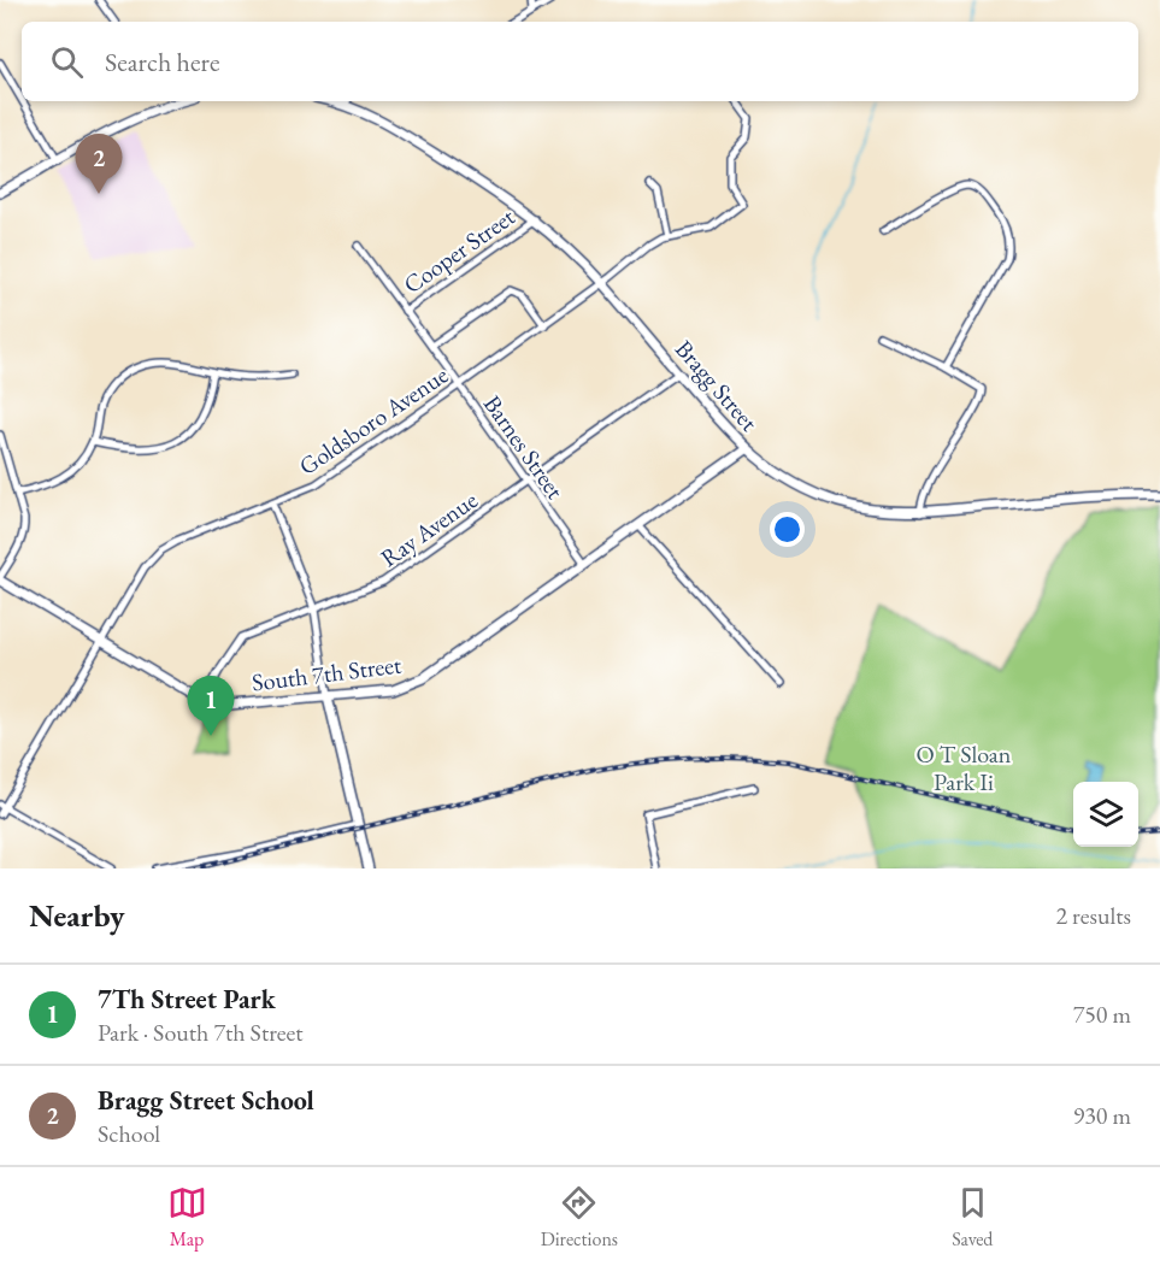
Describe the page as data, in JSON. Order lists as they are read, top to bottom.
{
  "streets": {
    "street": [
      "Cooper Street",
      "Bragg Street",
      "Goldsboro Avenue",
      "Barnes Street",
      "Ray Avenue",
      "South 7th Street"
    ]
  },
  "crossings": [
    ["Cooper Street", "Bragg Street"],
    ["Cooper Street", "Barnes Street"],
    ["Bragg Street", "Goldsboro Avenue"],
    ["Bragg Street", "Ray Avenue"],
    ["Bragg Street", "South 7th Street"],
    ["Goldsboro Avenue", "Barnes Street"],
    ["Goldsboro Avenue", "South 7th Street"],
    ["Barnes Street", "Ray Avenue"],
    ["Barnes Street", "South 7th Street"],
    ["Ray Avenue", "South 7th Street"]
  ],
  "parks": ["O T Sloan Park Ii"],
  "page": {
    "search": "Search here",
    "pins": ["2", "1"],
    "heading": ["Nearby", "2 results"],
    "list": [
      {
        "mark": "1",
        "name": "7Th Street Park",
        "note": "Park · South 7th Street",
        "value": "750 m"
      },
      {
        "mark": "2",
        "name": "Bragg Street School",
        "note": "School",
        "value": "930 m"
      }
    ],
    "nav": ["Map", "Directions", "Saved"]
  }
}
